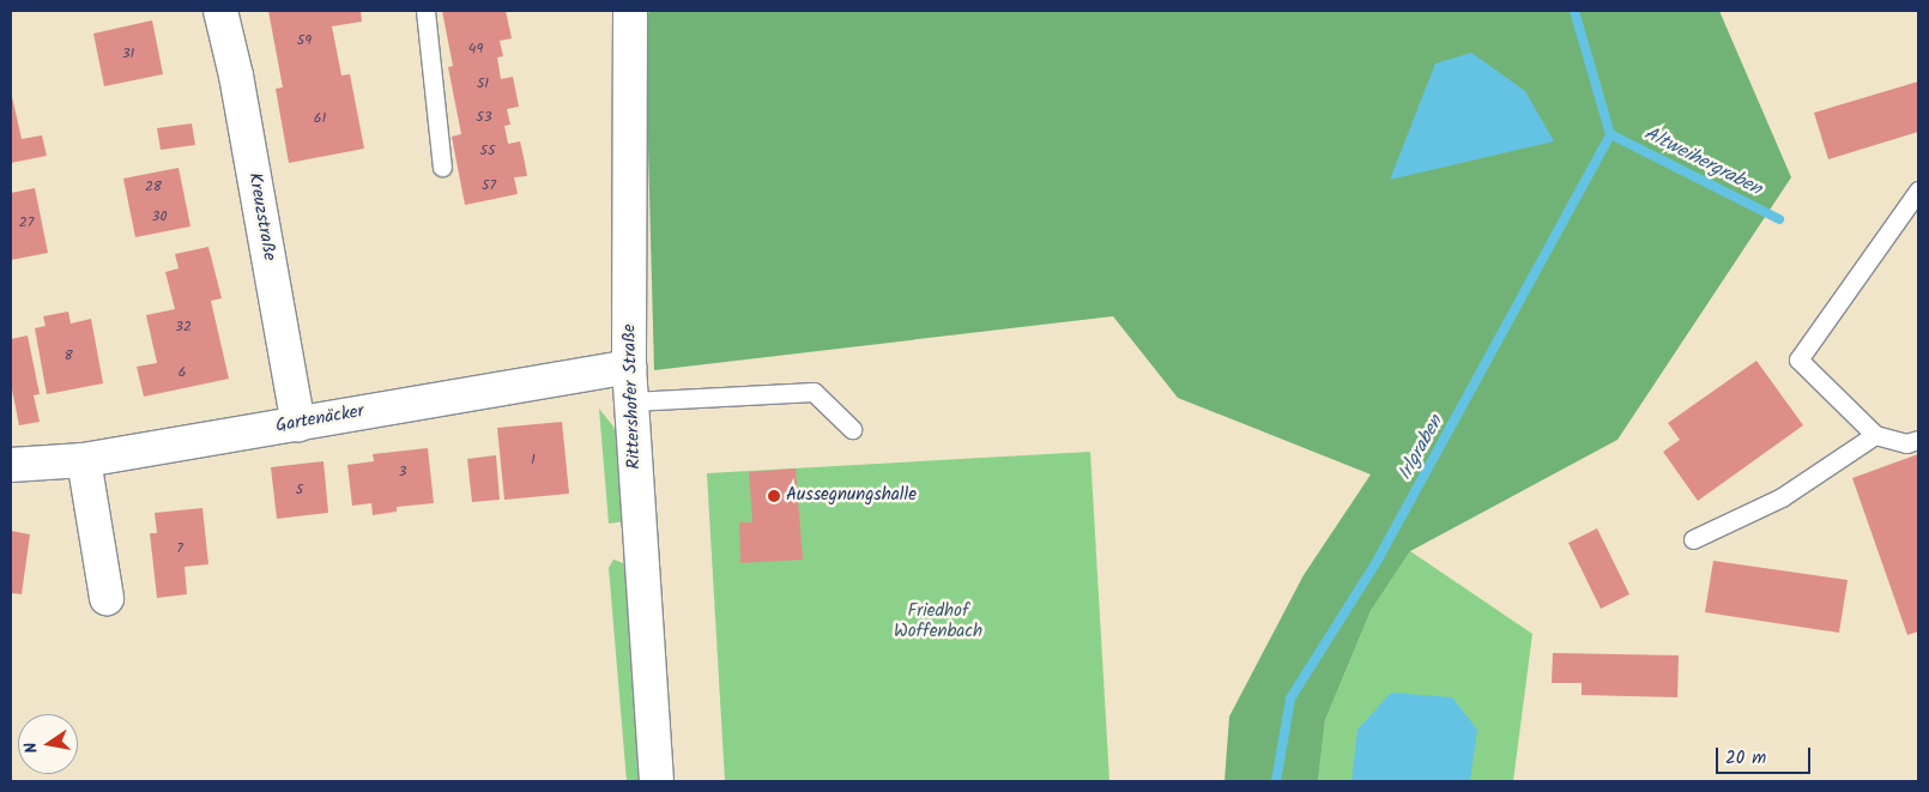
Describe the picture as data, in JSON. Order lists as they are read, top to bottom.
{
  "streets": {
    "street": ["Kreuzstraße", "Rittershofer Straße", "Gartenäcker"]
  },
  "crossings": [
    ["Kreuzstraße", "Gartenäcker"],
    ["Rittershofer Straße", "Gartenäcker"]
  ],
  "water": ["Altweihergraben", "Irlgraben"],
  "parks": ["Friedhof Woffenbach"],
  "places": ["Aussegnungshalle"],
  "house_numbers": [
    "59",
    "49",
    "31",
    "51",
    "53",
    "61",
    "55",
    "57",
    "28",
    "30",
    "27",
    "32",
    "8",
    "6",
    "1",
    "3",
    "5",
    "7"
  ],
  "scale_bar": "20 m",
  "north": "left"
}
